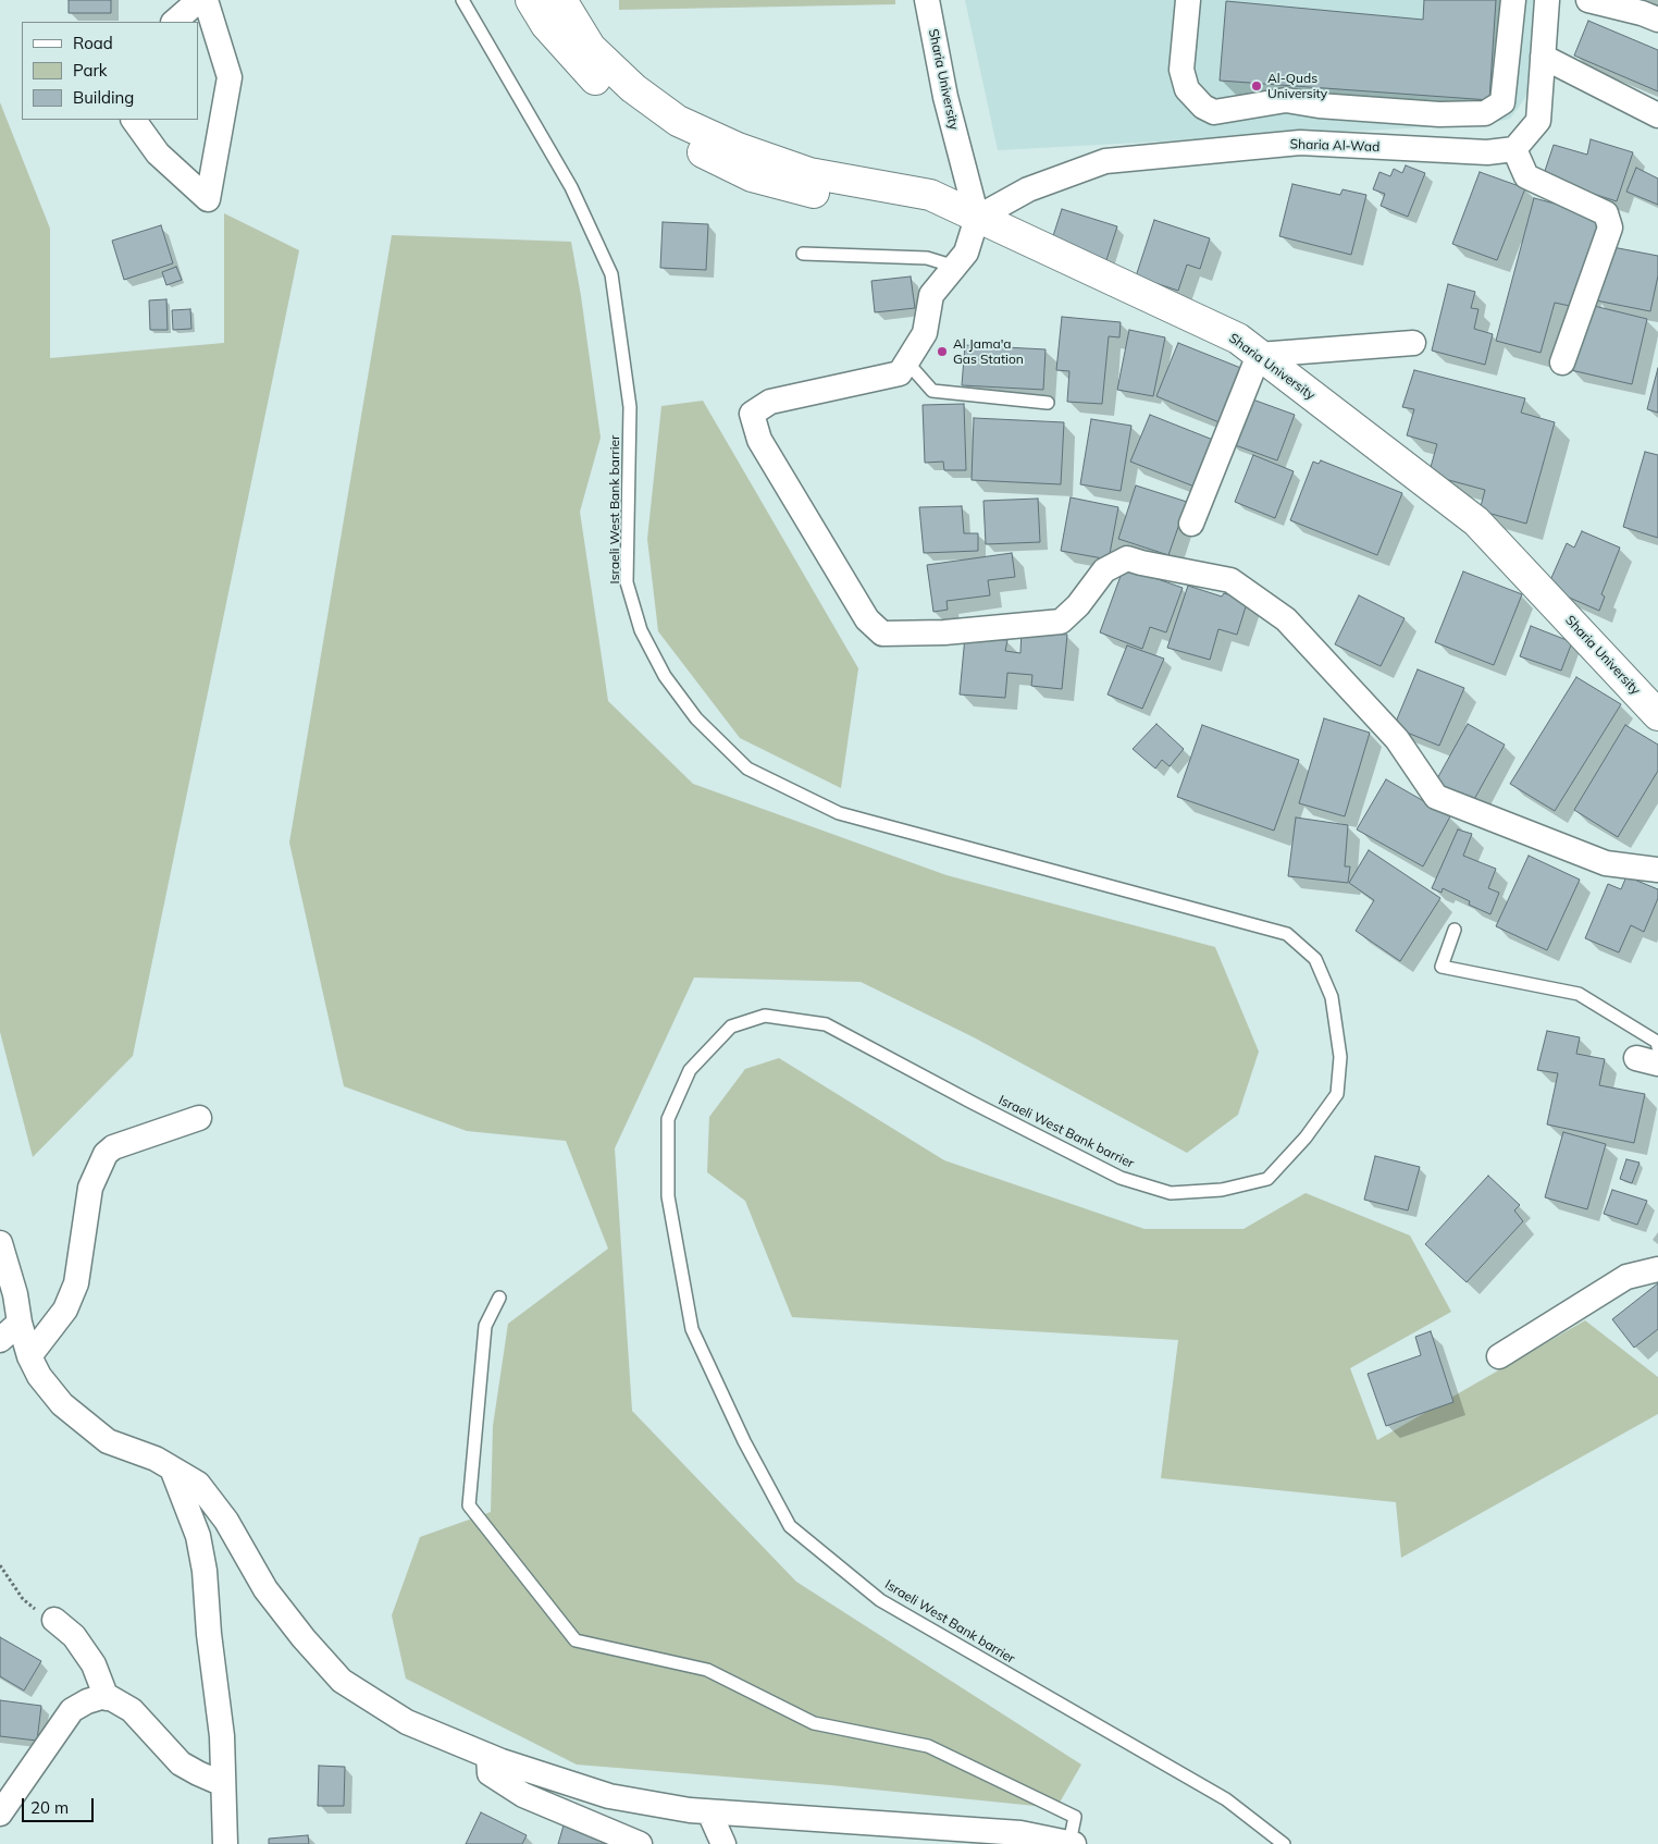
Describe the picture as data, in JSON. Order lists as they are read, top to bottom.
{
  "streets": {
    "main road": ["Sharia University"],
    "street": ["Sharia Al-Wad"],
    "lane": ["Israeli West Bank barrier"]
  },
  "crossings": [
    ["Sharia University", "Sharia Al-Wad"]
  ],
  "places": ["Al-Quds University", "Al Jama'a Gas Station"],
  "legend": ["Road", "Park", "Building"],
  "scale_bar": "20 m"
}
